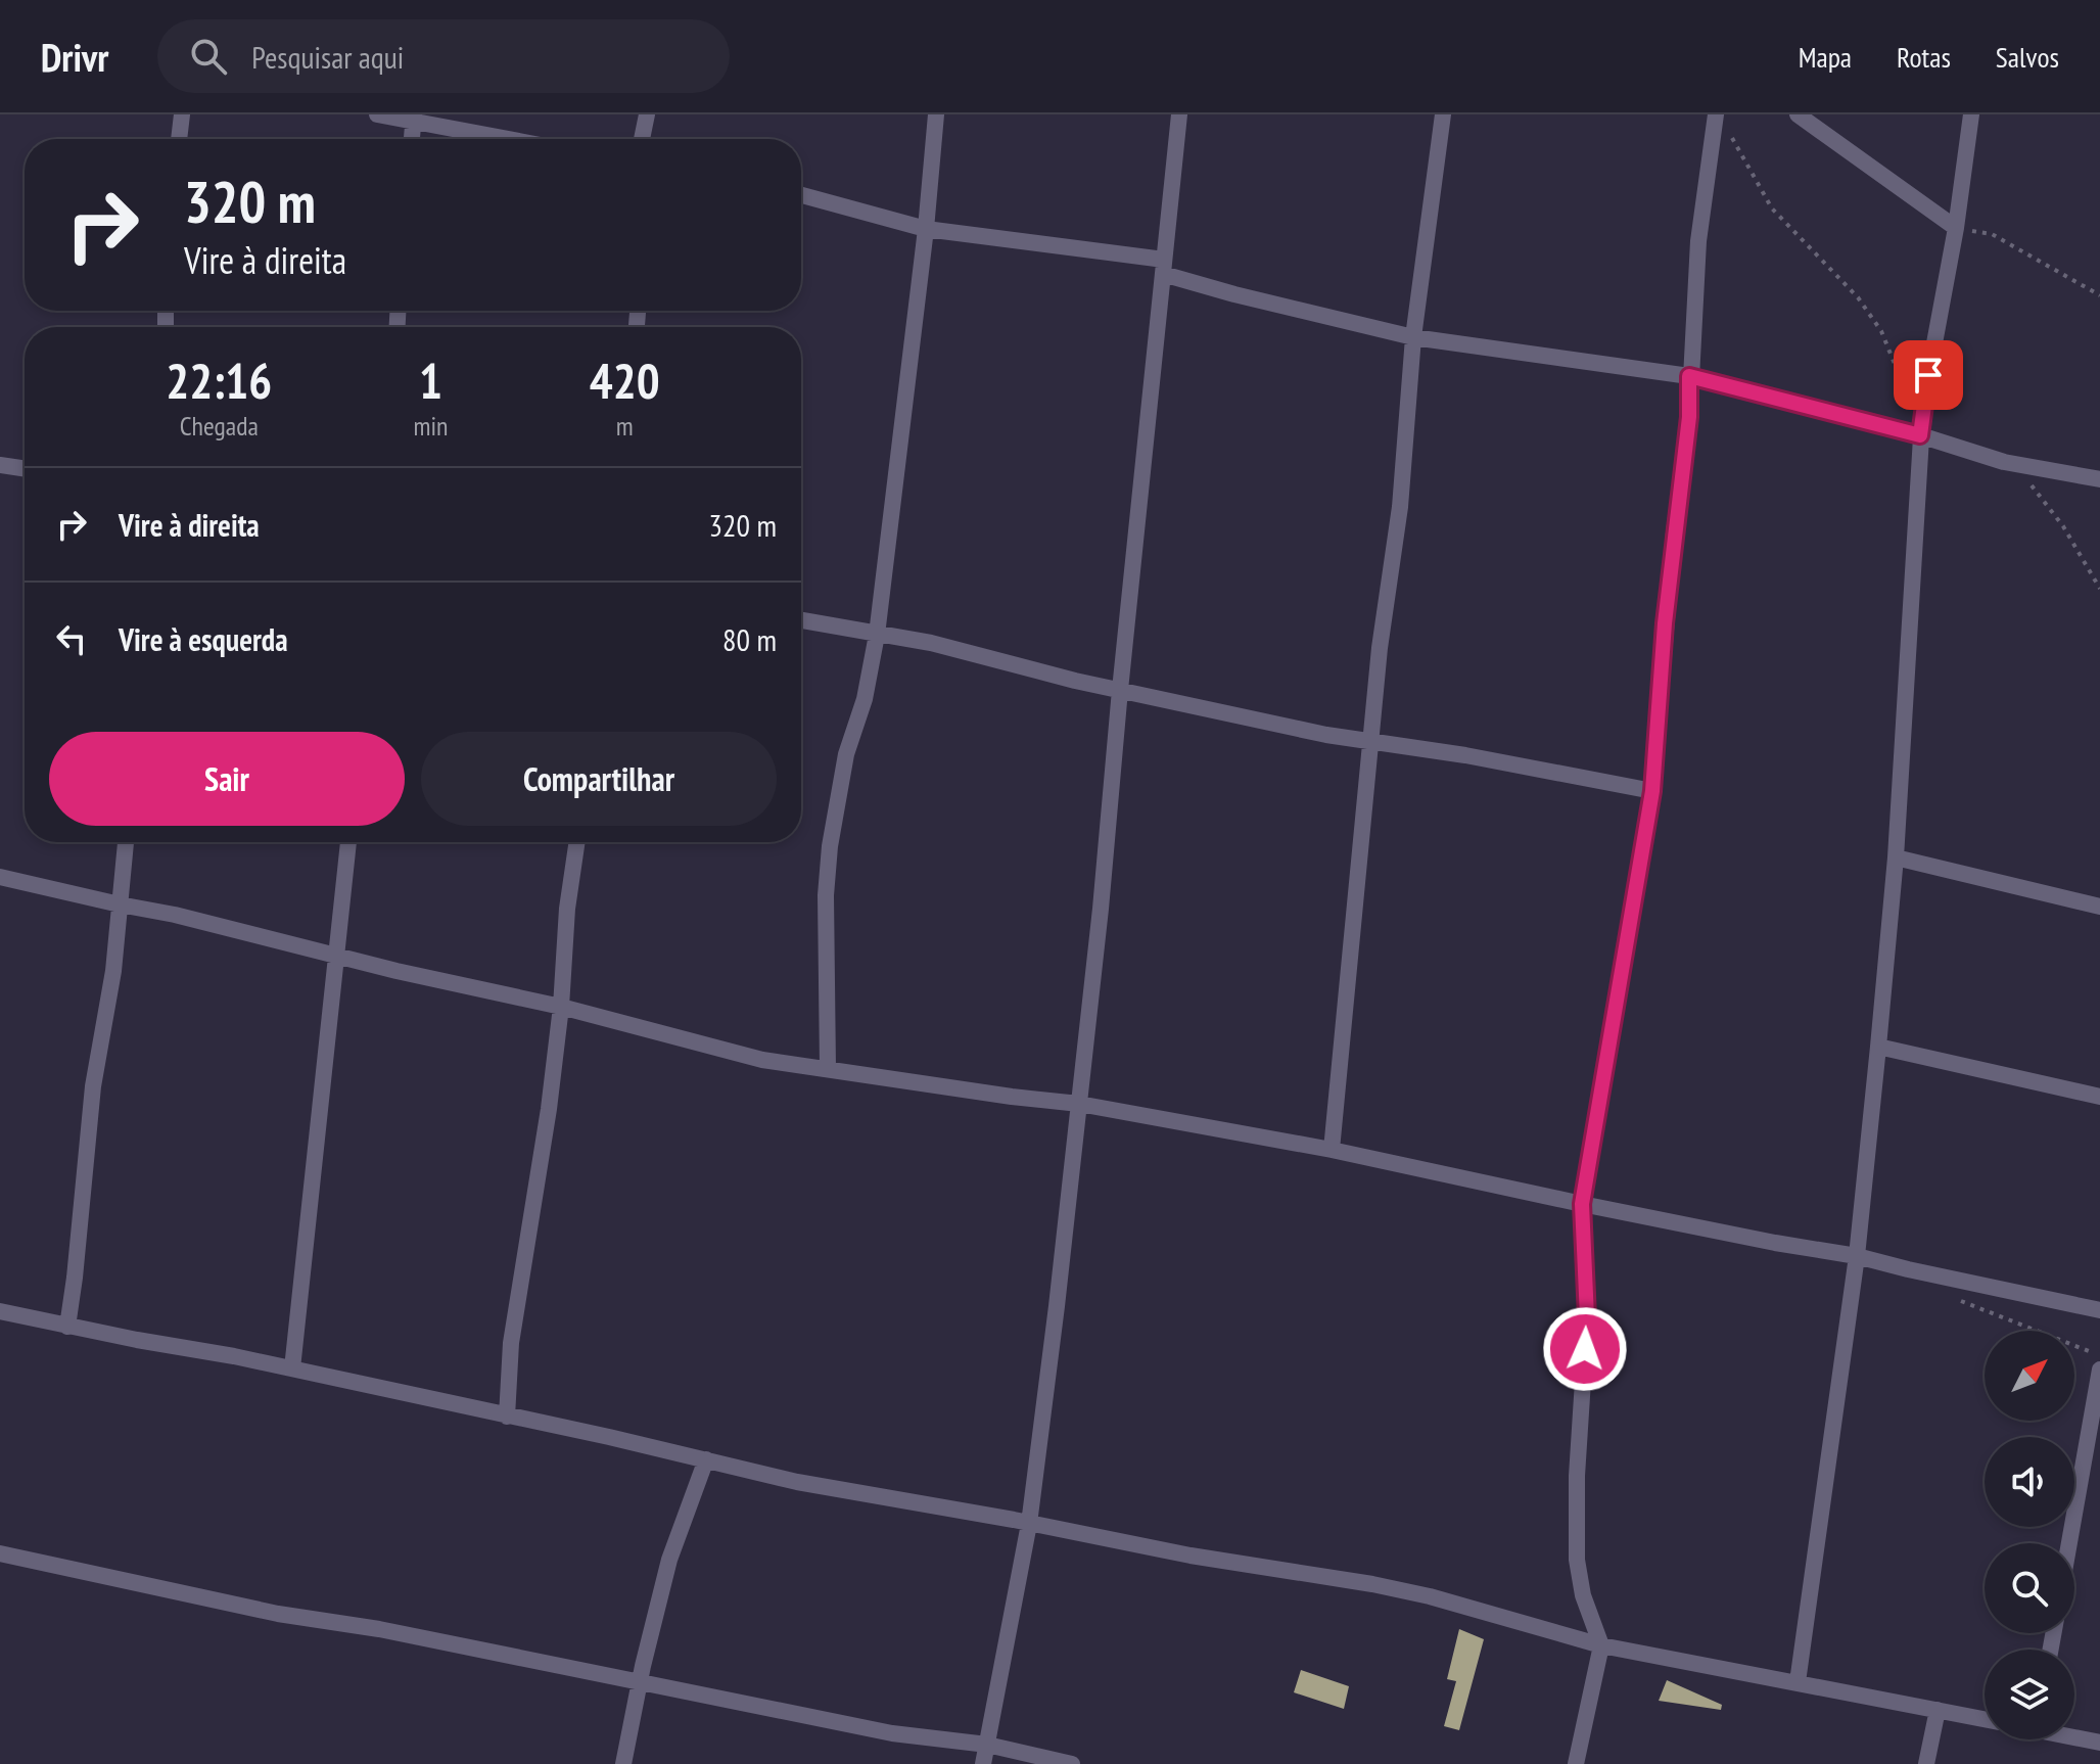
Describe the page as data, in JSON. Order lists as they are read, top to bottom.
{
  "north": "top right",
  "page": {
    "header": "Drivr",
    "search": "Pesquisar aqui",
    "nav": ["Mapa", "Rotas", "Salvos"],
    "turn": ["320 m", "Vire à direita"],
    "eta": [
      "22:16",
      "Chegada",
      "1",
      "min",
      "420",
      "m"
    ],
    "list": [
      {
        "name": "Vire à direita",
        "value": "320 m"
      },
      {
        "name": "Vire à esquerda",
        "value": "80 m"
      }
    ],
    "buttons": ["Sair", "Compartilhar"]
  }
}
